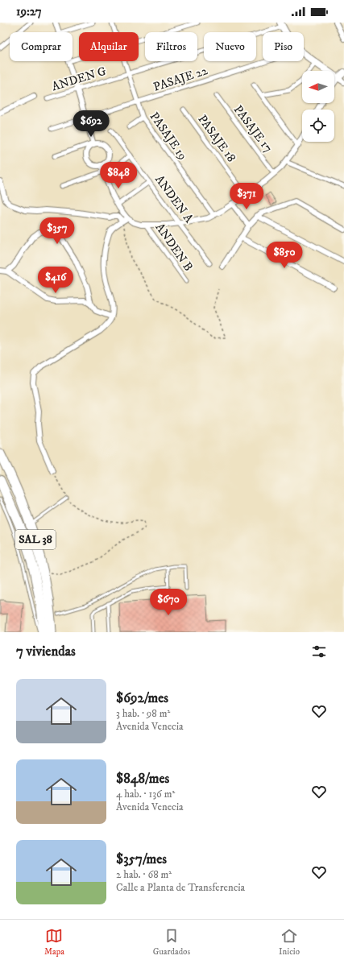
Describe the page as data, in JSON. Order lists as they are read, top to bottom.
{
  "streets": {
    "highway": ["SAL 38"],
    "street": [
      "ANDEN G",
      "PASAJE 22",
      "PASAJE 17",
      "PASAJE 19",
      "PASAJE 18",
      "ANDEN A",
      "ANDEN B"
    ]
  },
  "crossings": [
    ["ANDEN G", "PASAJE 19"],
    ["PASAJE 22", "PASAJE 19"]
  ],
  "north": "left",
  "page": {
    "status": "19:27",
    "chip": [
      "Comprar",
      "Alquilar",
      "Filtros",
      "Nuevo",
      "Piso"
    ],
    "price": [
      "$692",
      "$848",
      "$371",
      "$357",
      "$850",
      "$416",
      "$670"
    ],
    "heading": "7 viviendas",
    "list": [
      {
        "name": "$692/mes",
        "note": "3 hab. · 98 m² · Avenida Venecia"
      },
      {
        "name": "$848/mes",
        "note": "4 hab. · 136 m² · Avenida Venecia"
      },
      {
        "name": "$357/mes",
        "note": "2 hab. · 68 m² · Calle a Planta de Transferencia"
      }
    ],
    "tabs": ["Mapa", "Guardados", "Inicio"]
  }
}
